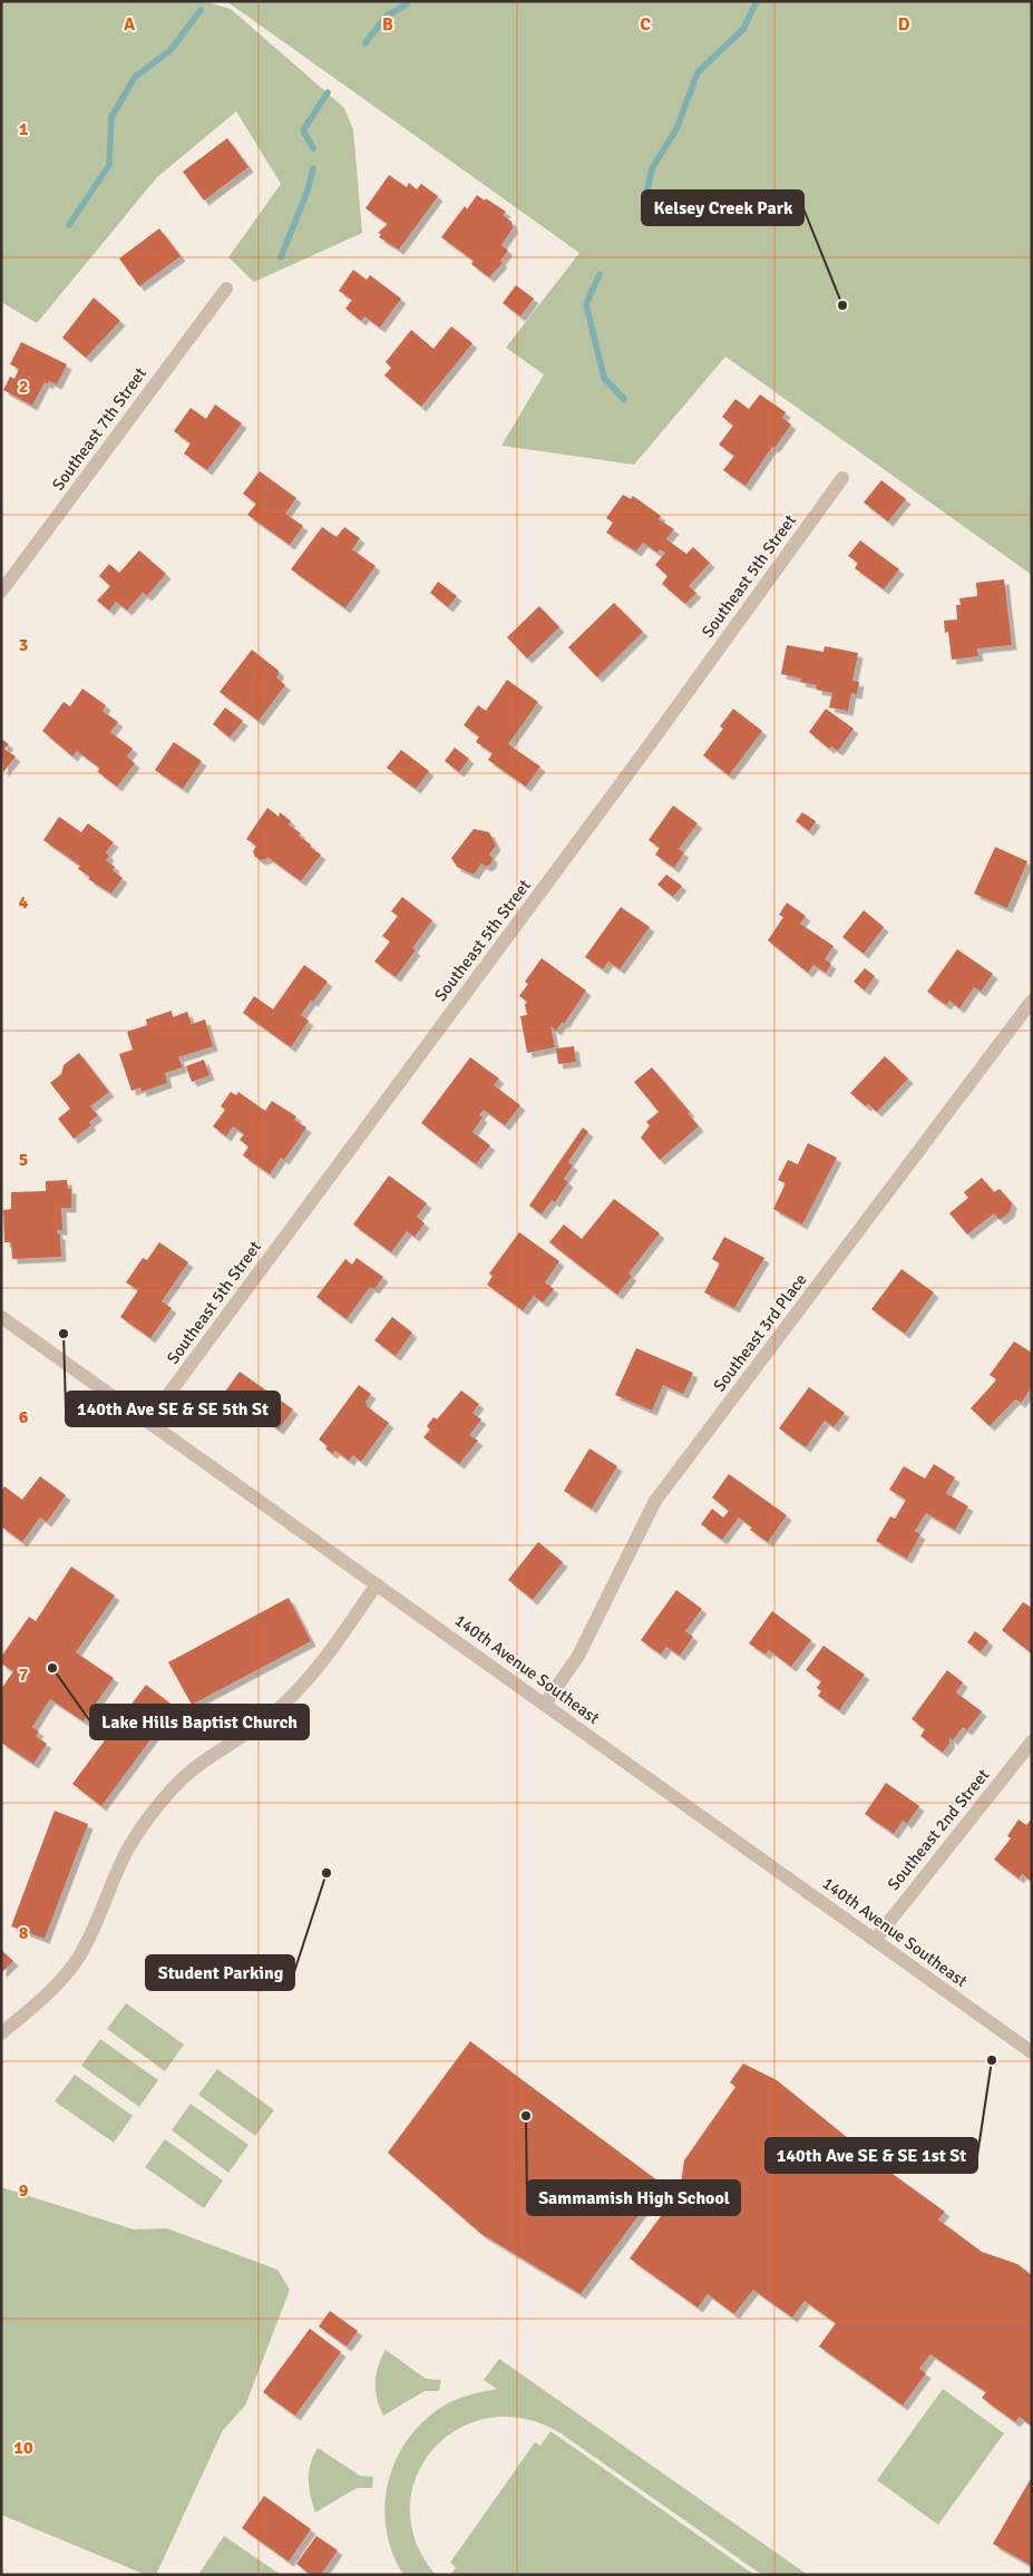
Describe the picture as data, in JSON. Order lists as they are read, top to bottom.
{
  "streets": {
    "street": [
      "Southeast 7th Street",
      "Southeast 5th Street",
      "Southeast 3rd Place",
      "140th Avenue Southeast",
      "Southeast 2nd Street"
    ]
  },
  "crossings": [
    ["Southeast 5th Street", "140th Avenue Southeast"],
    ["Southeast 3rd Place", "140th Avenue Southeast"],
    ["140th Avenue Southeast", "Southeast 2nd Street"]
  ],
  "places": [
    "Kelsey Creek Park",
    "140th Ave SE & SE 5th St",
    "Lake Hills Baptist Church",
    "Student Parking",
    "140th Ave SE & SE 1st St",
    "Sammamish High School"
  ],
  "grid": {
    "columns": [
      "A",
      "B",
      "C",
      "D"
    ],
    "rows": [
      "1",
      "2",
      "3",
      "4",
      "5",
      "6",
      "7",
      "8",
      "9",
      "10"
    ]
  }
}
